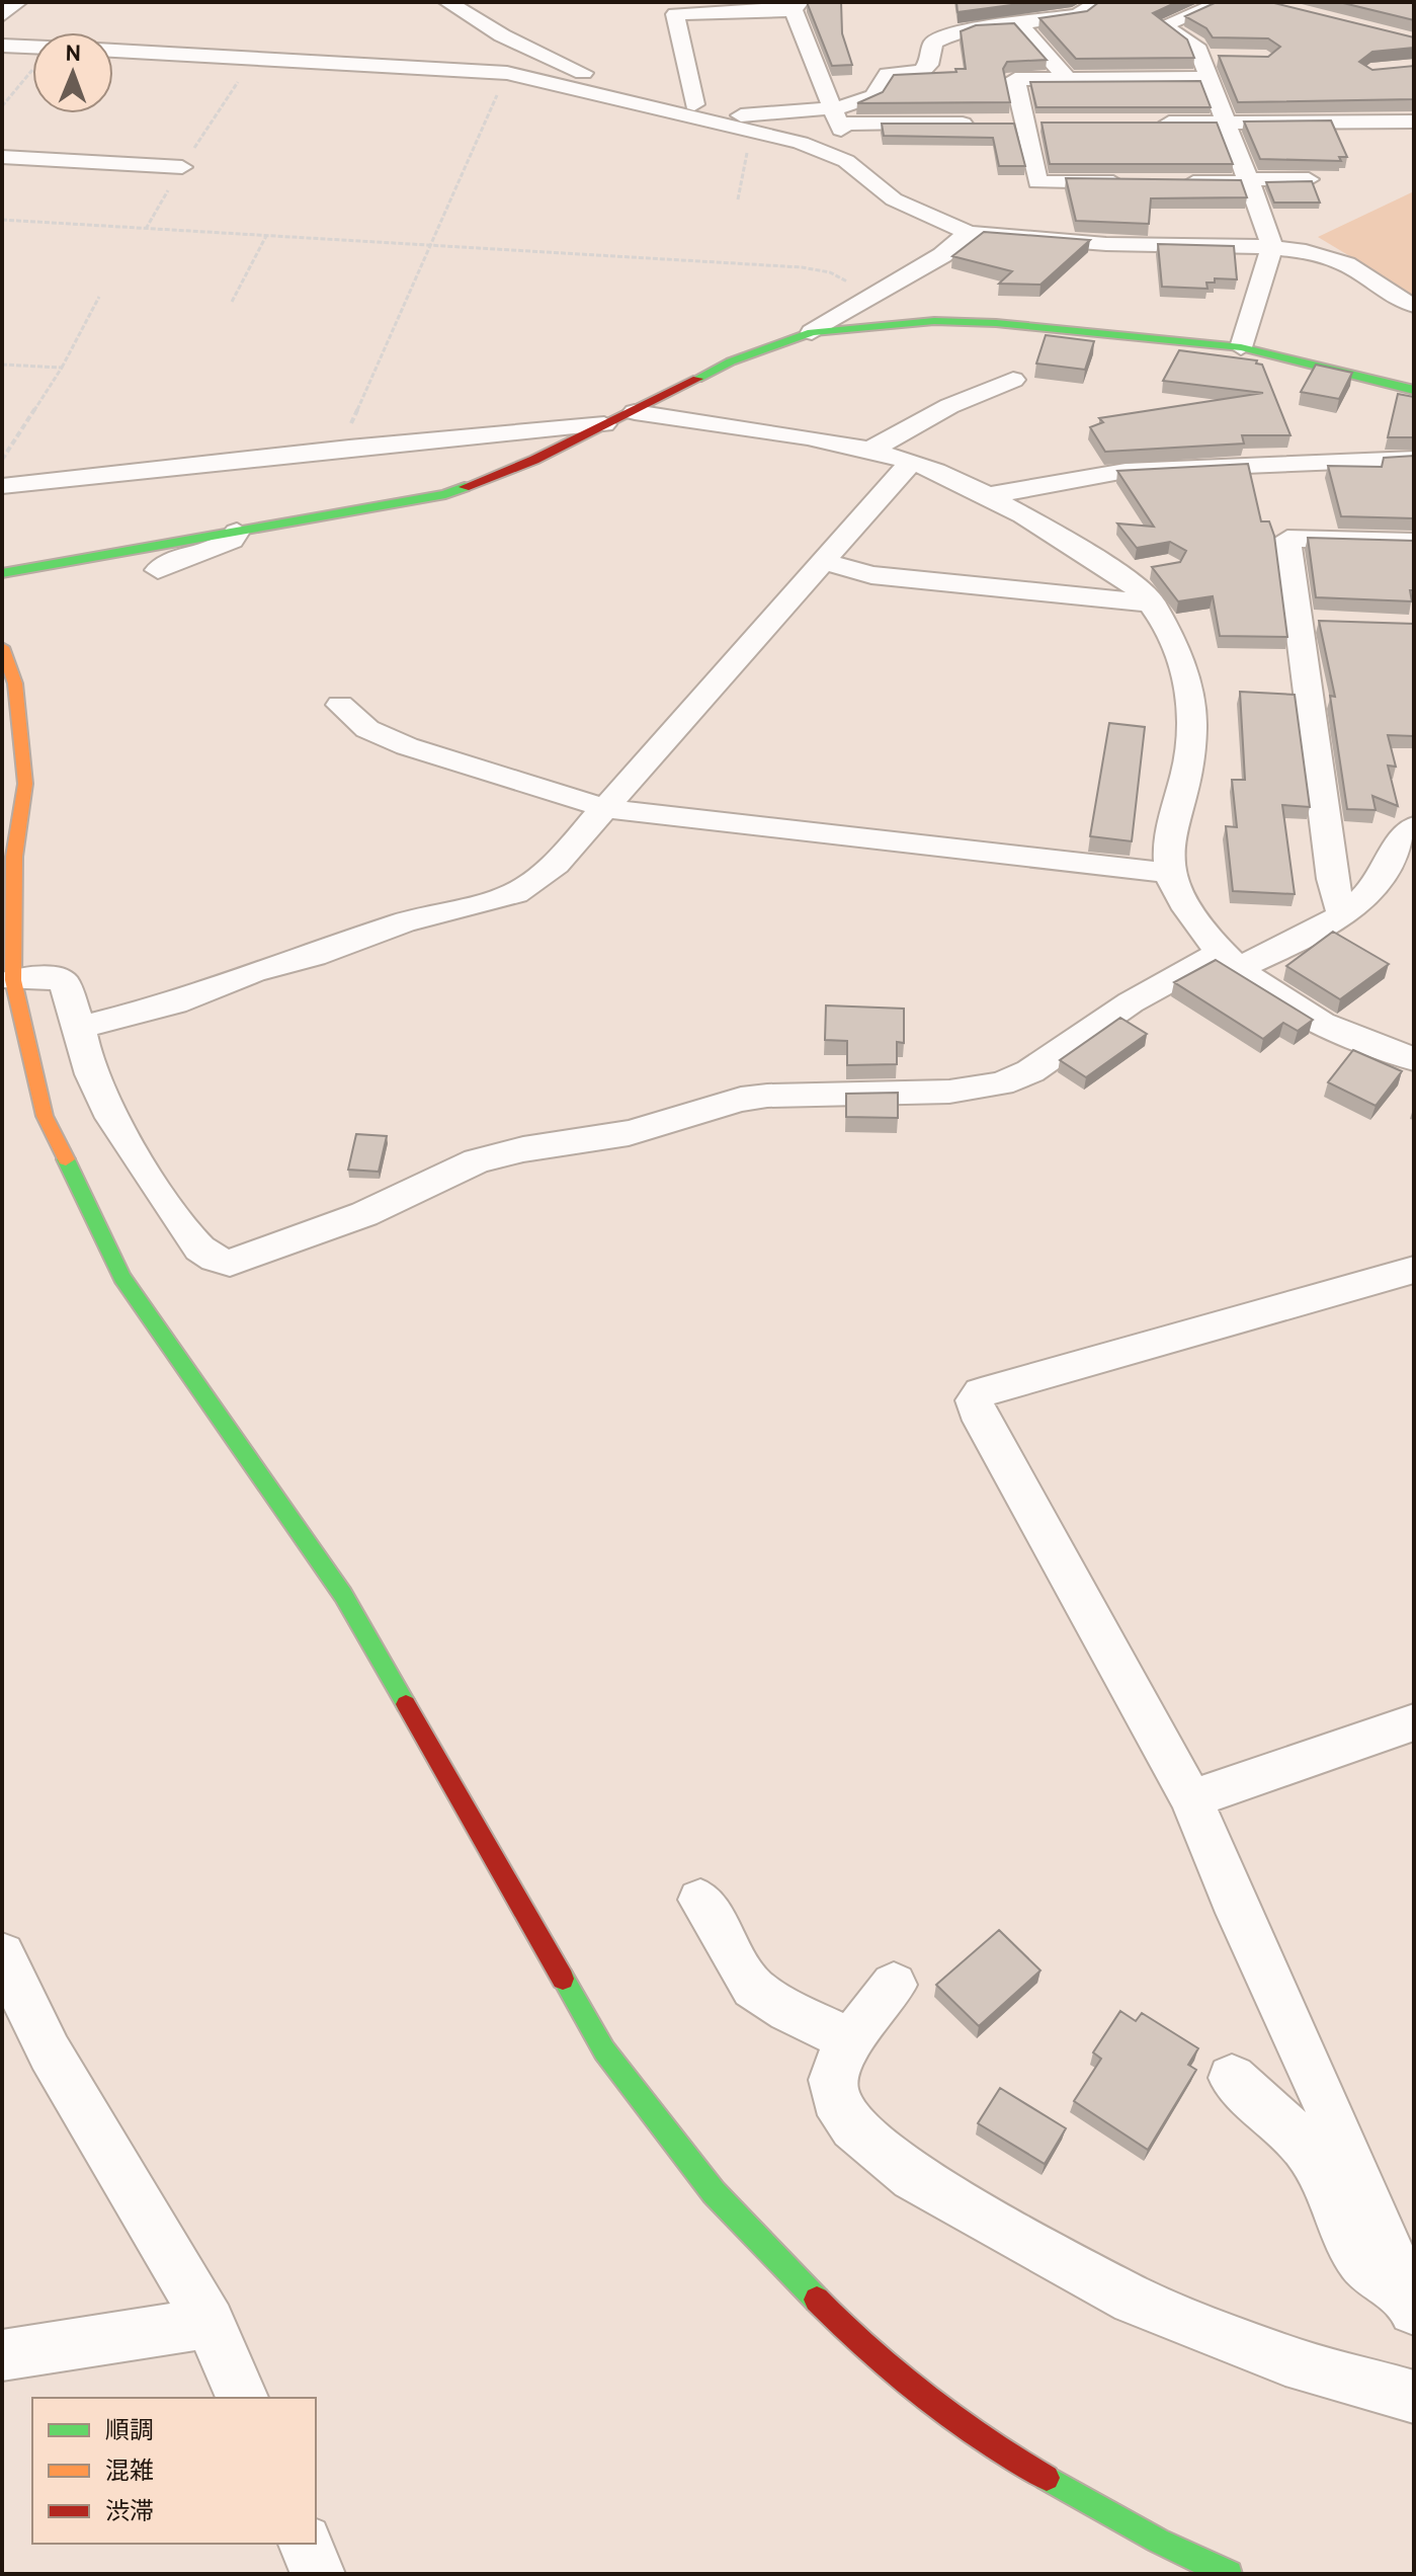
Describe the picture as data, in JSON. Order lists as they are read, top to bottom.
{
  "legend": ["順調", "混雑", "渋滞"],
  "north": "top"
}
